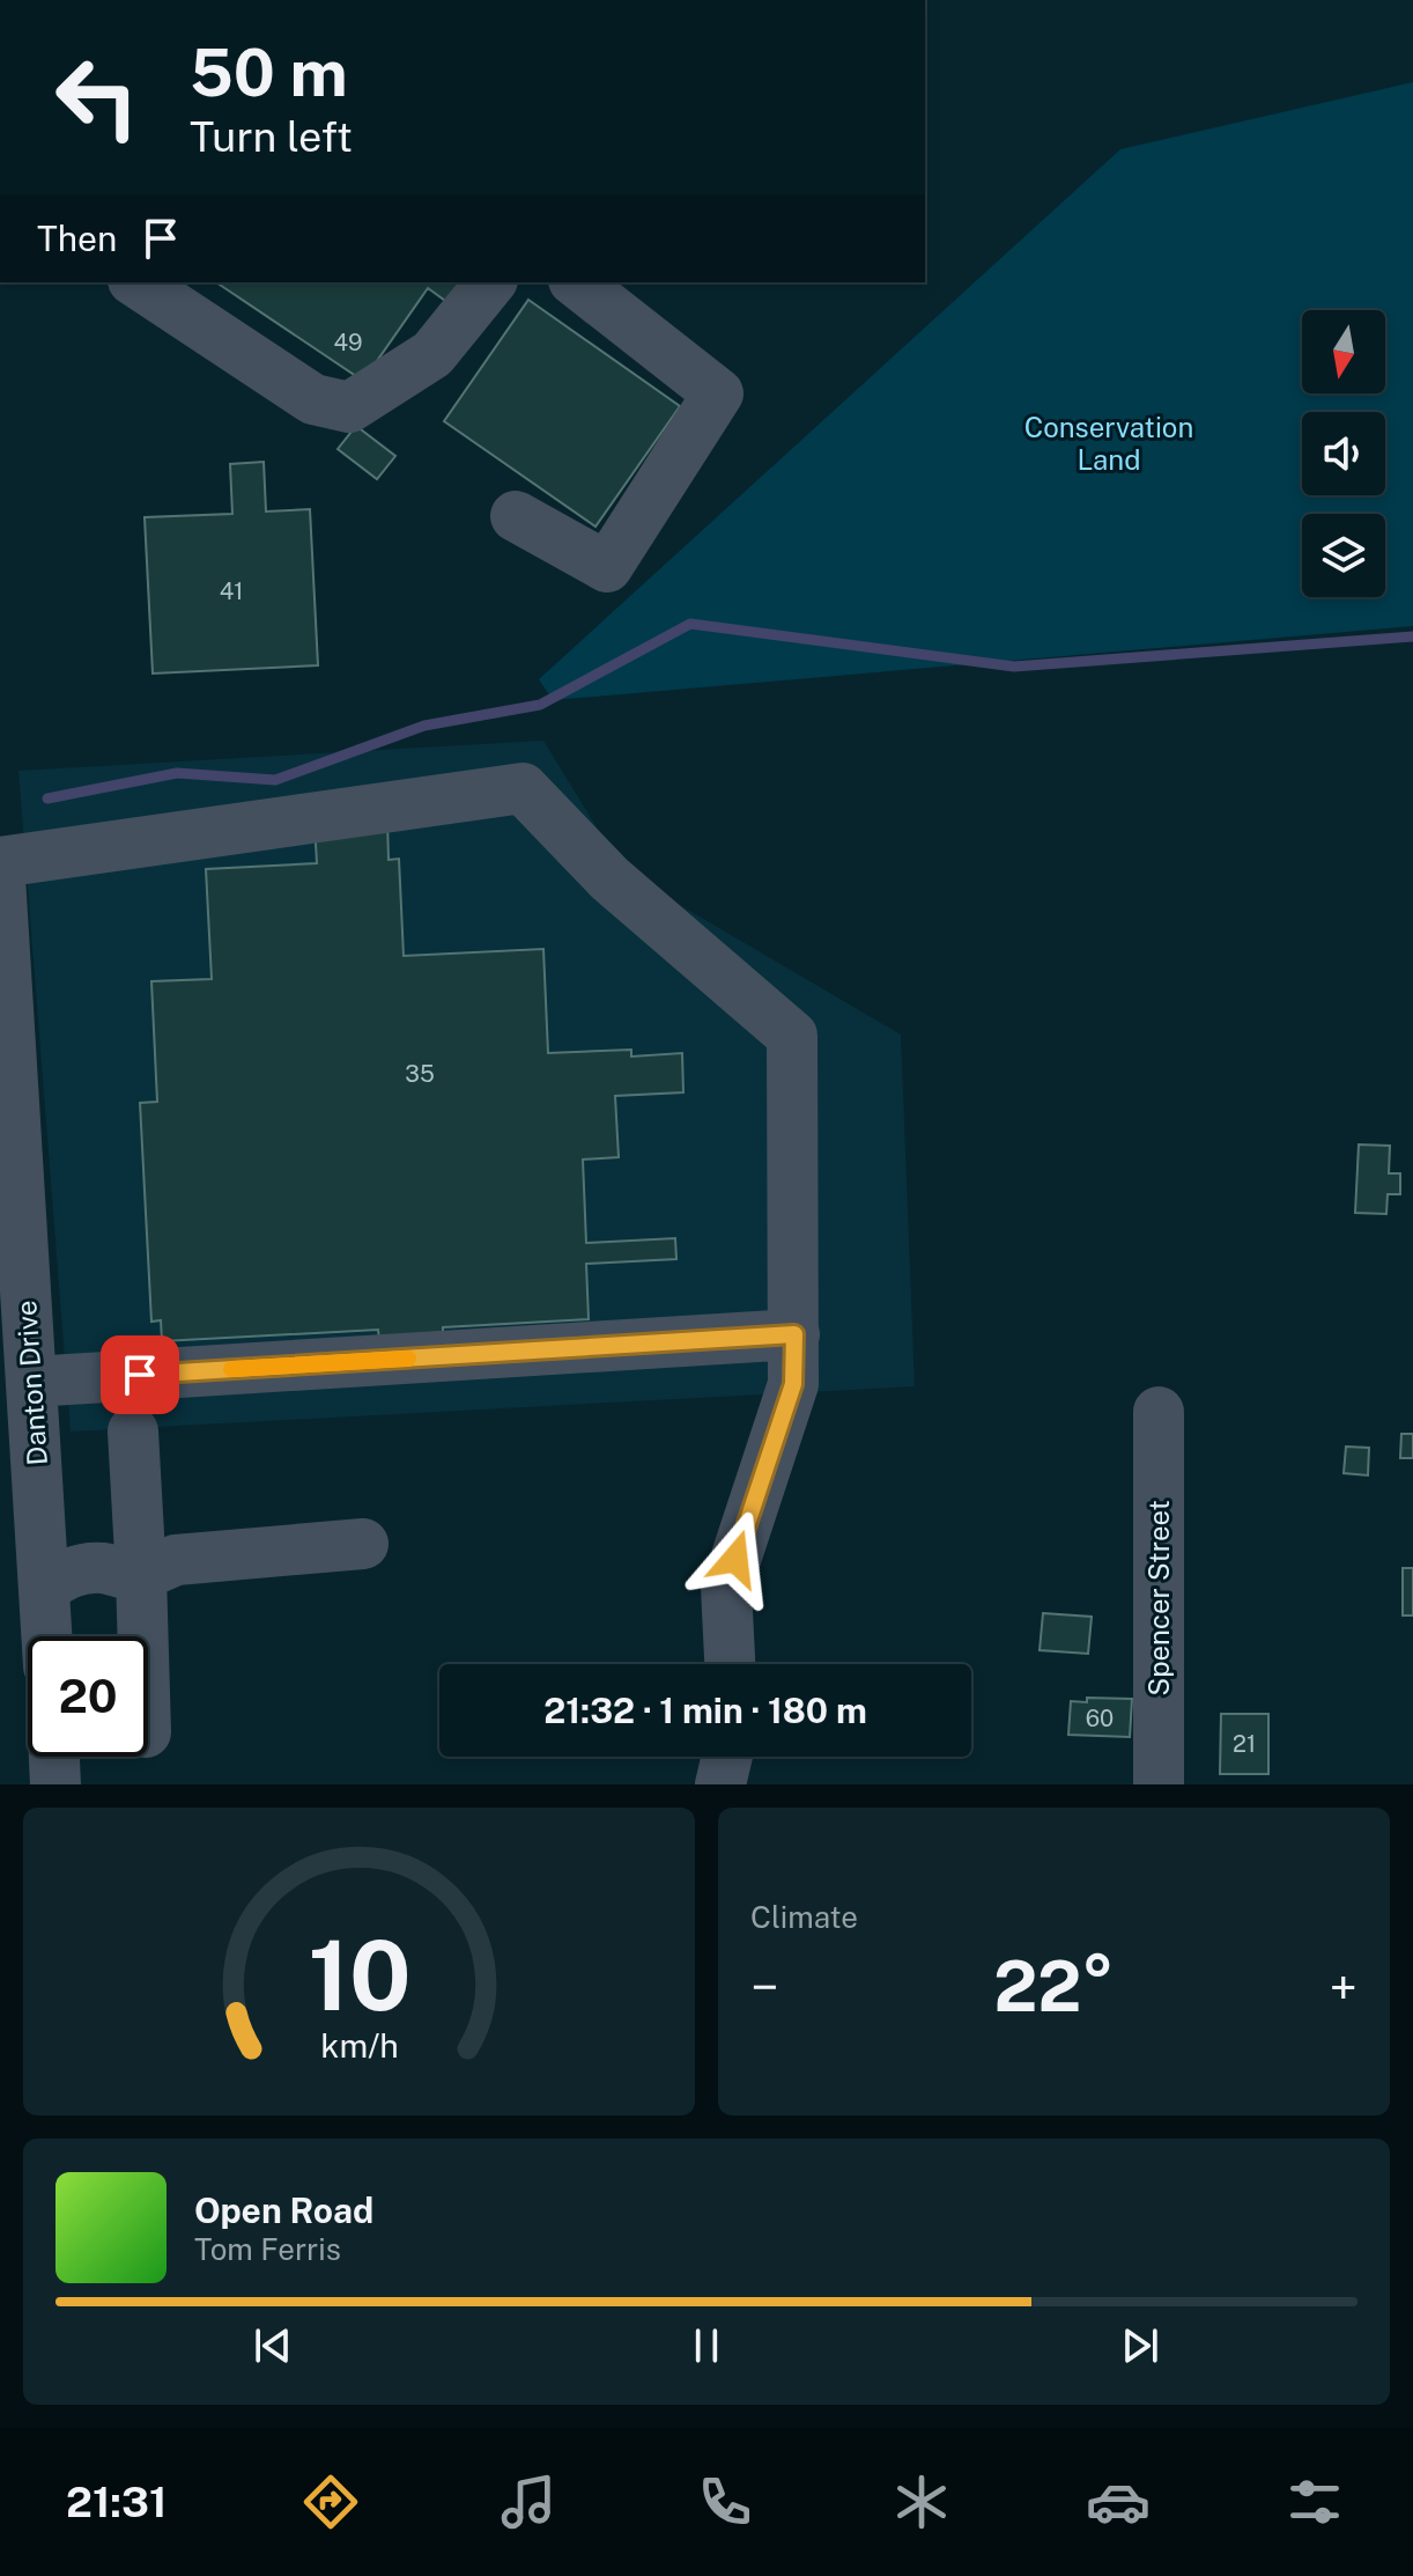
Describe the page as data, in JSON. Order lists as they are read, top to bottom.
{
  "streets": {
    "street": ["Danton Drive", "Spencer Street"]
  },
  "parks": ["Conservation Land"],
  "house_numbers": [
    "49",
    "41",
    "35",
    "60",
    "21"
  ],
  "north": "bottom",
  "page": {
    "turn": ["50 m", "Turn left"],
    "then": "Then",
    "limit": "20",
    "trip": "21:32 · 1 min · 180 m",
    "tile": "Climate",
    "heat": ["−", "22°", "+"],
    "song": ["Open Road", "Tom Ferris"],
    "tabs": "21:31",
    "gauge": ["10", "km/h"]
  }
}
